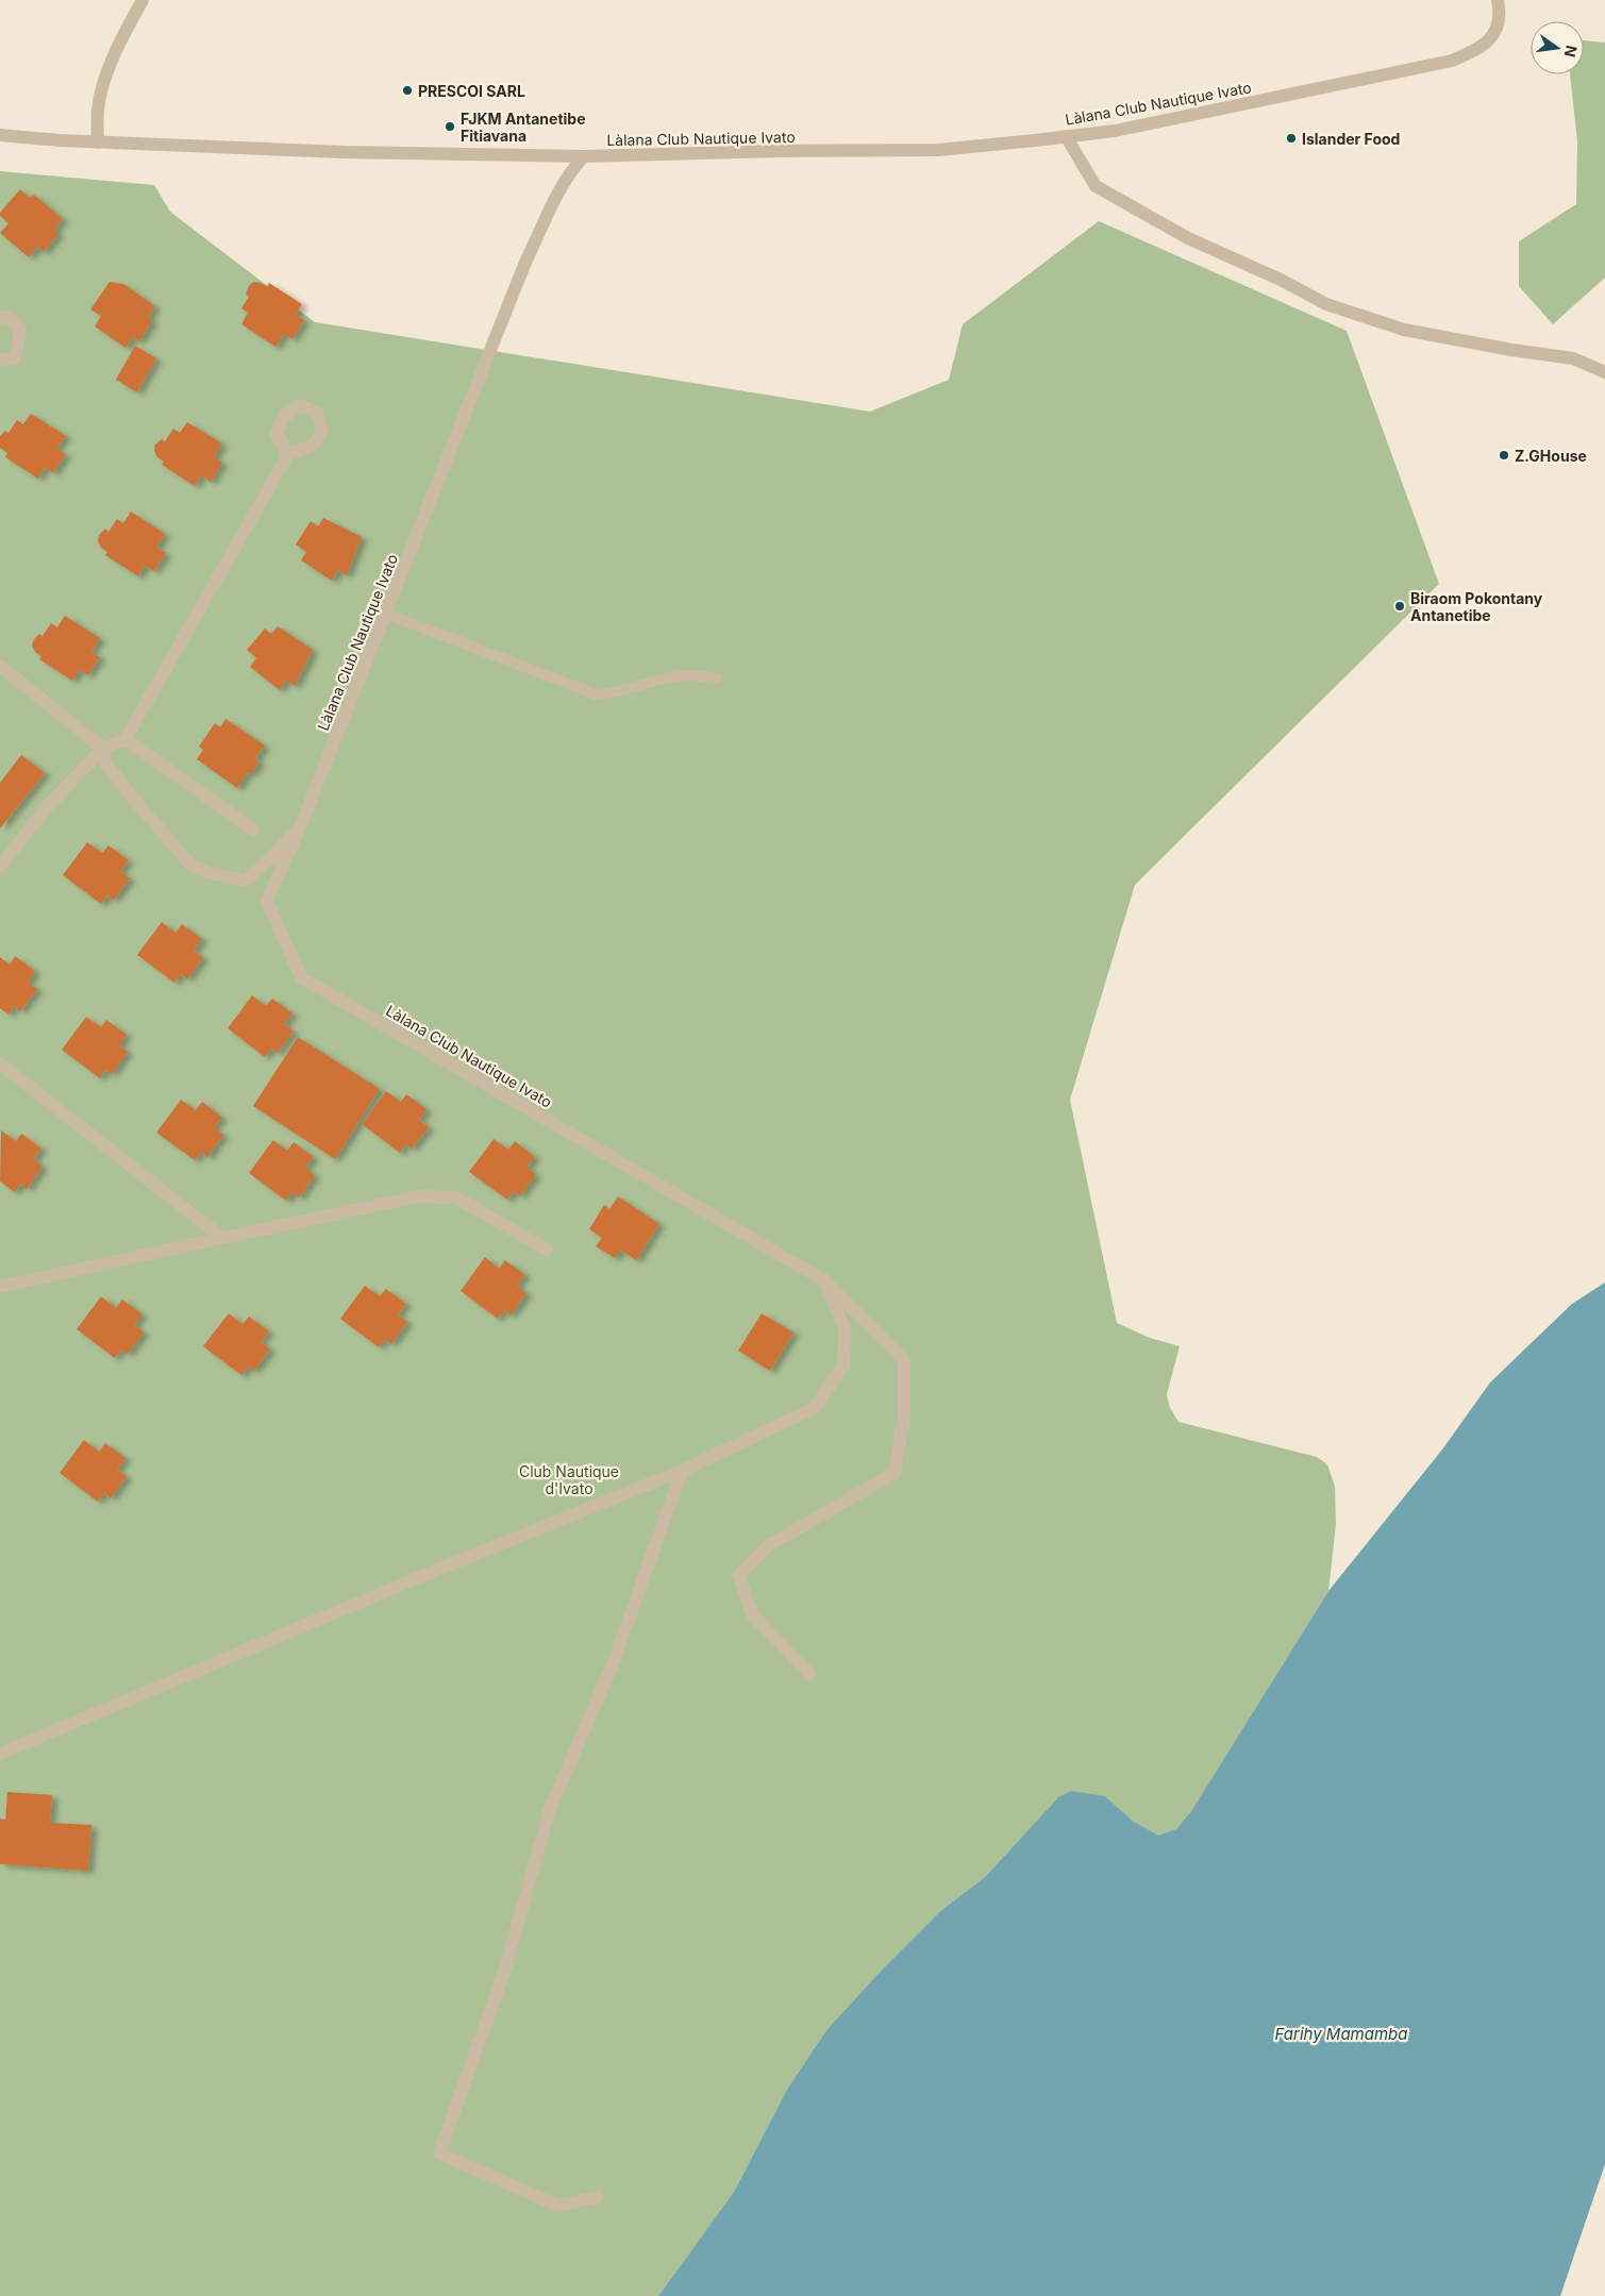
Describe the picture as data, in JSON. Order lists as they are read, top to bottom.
{
  "streets": {
    "street": ["Làlana Club Nautique Ivato"]
  },
  "water": ["Farihy Mamamba"],
  "parks": ["Club Nautique d'Ivato"],
  "places": [
    "PRESCOI SARL",
    "FJKM Antanetibe Fitiavana",
    "Islander Food",
    "Z.GHouse",
    "Biraom Pokontany Antanetibe"
  ],
  "north": "right"
}
